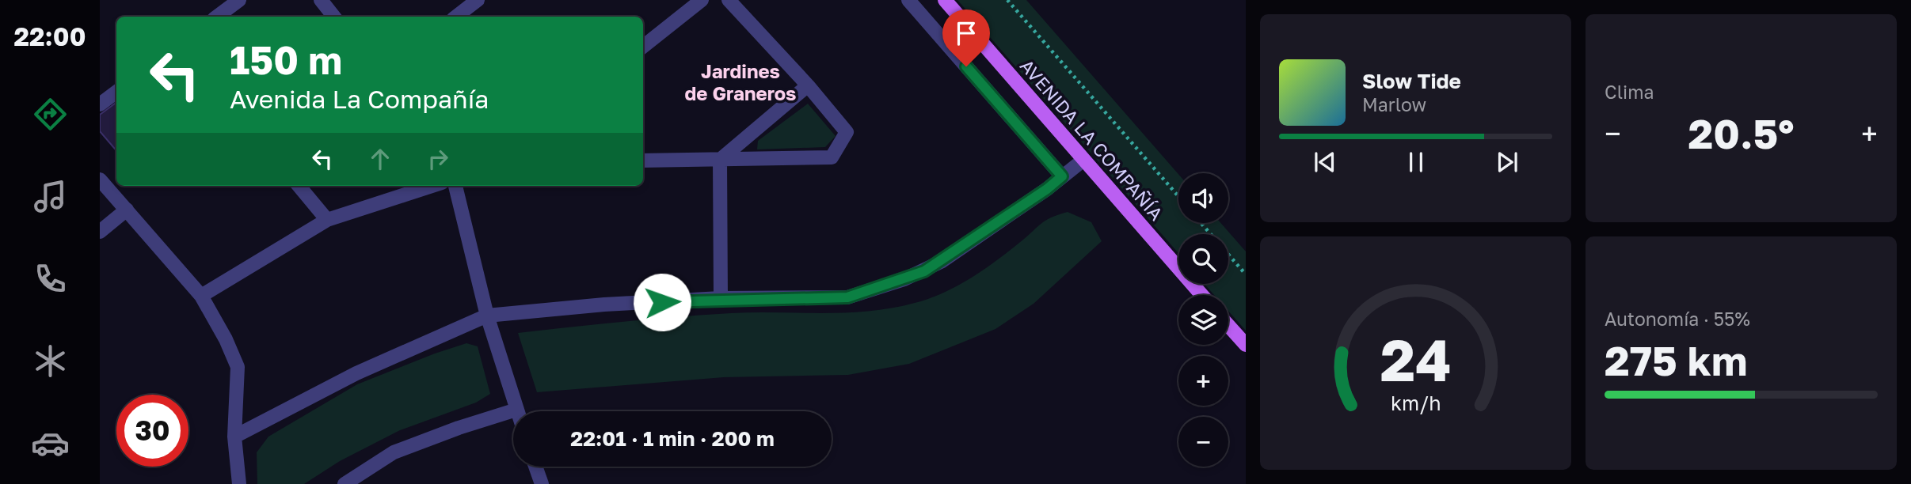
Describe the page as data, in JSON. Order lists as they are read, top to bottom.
{
  "streets": {
    "main road": ["AVENIDA LA COMPAÑÍA"]
  },
  "districts": ["Jardines de Graneros"],
  "page": {
    "tabs": "22:00",
    "tile": [
      "Clima",
      ["Autonomía · 55%", "275 km"]
    ],
    "turn": ["150 m", "Avenida La Compañía"],
    "song": ["Slow Tide", "Marlow"],
    "heat": ["−", "20.5°", "+"],
    "map_buttons": ["+", "−"],
    "limit": "30",
    "trip": "22:01 · 1 min · 200 m",
    "gauge": ["24", "km/h"]
  }
}
